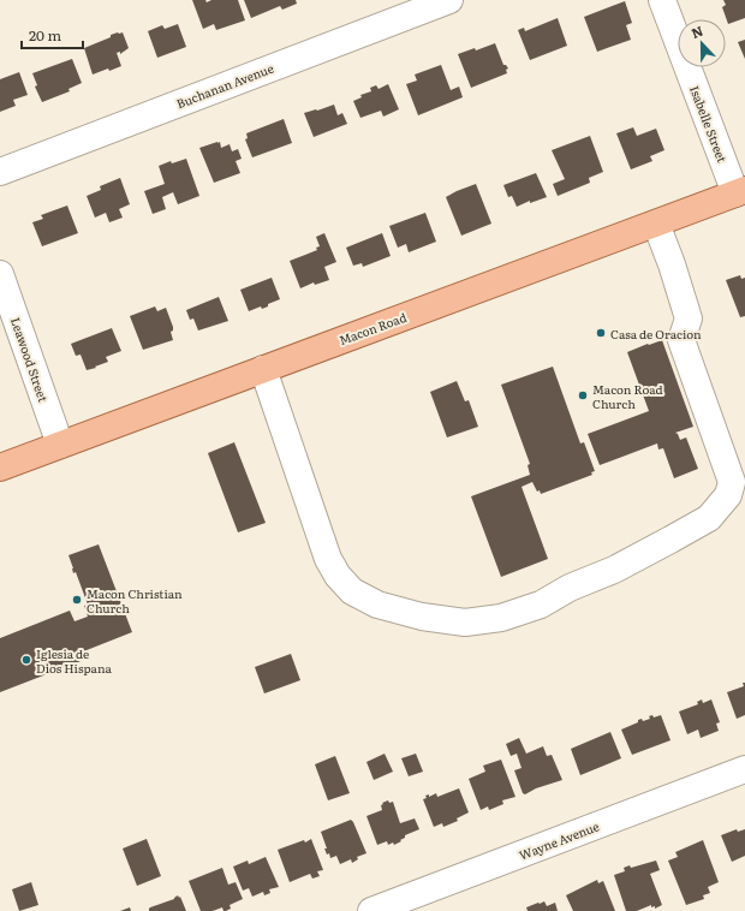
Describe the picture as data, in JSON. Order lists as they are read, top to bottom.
{
  "streets": {
    "main road": ["Macon Road"],
    "street": [
      "Buchanan Avenue",
      "Isabelle Street",
      "Leawood Street",
      "Wayne Avenue"
    ]
  },
  "crossings": [
    ["Isabelle Street", "Macon Road"],
    ["Macon Road", "Leawood Street"]
  ],
  "places": [
    "Casa de Oracion",
    "Macon Road Church",
    "Macon Christian Church",
    "Iglesia de Dios Hispana"
  ],
  "scale_bar": "20 m",
  "north": "top"
}
